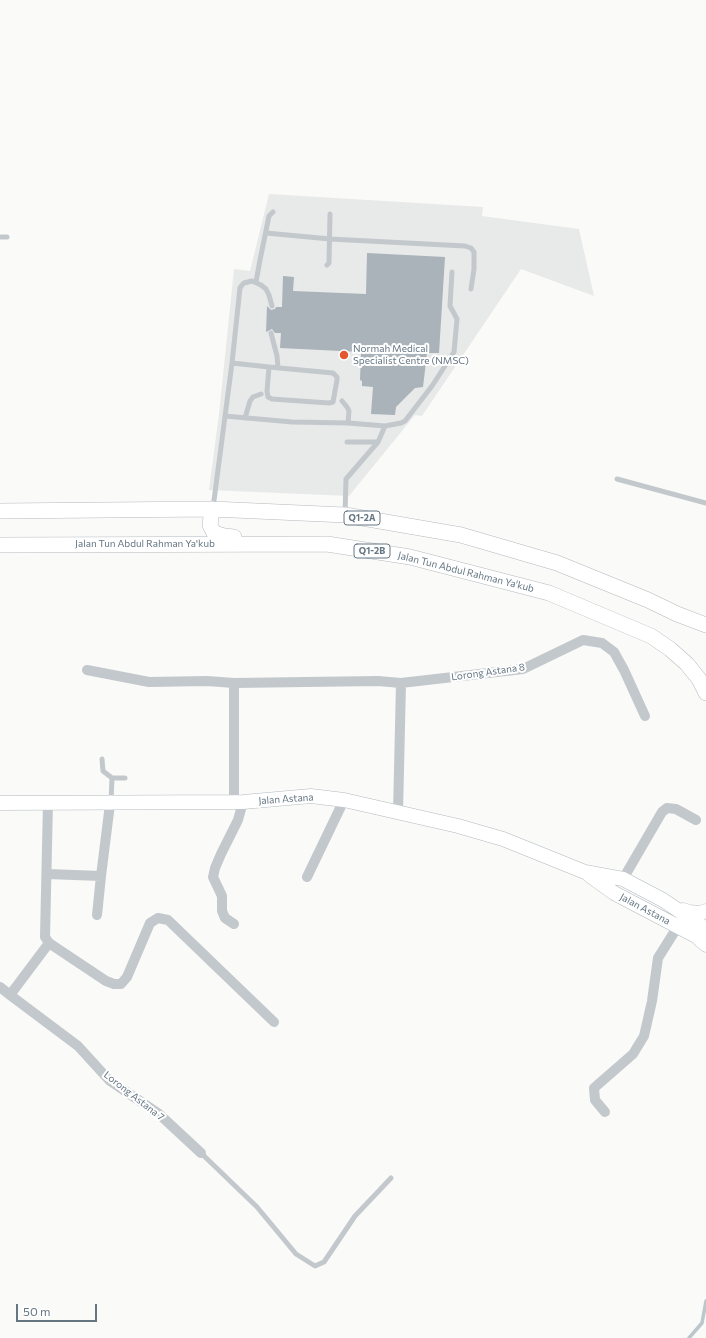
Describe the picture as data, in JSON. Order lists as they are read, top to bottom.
{
  "streets": {
    "main road": [
      "Q1-2A",
      "Jalan Tun Abdul Rahman Ya'kub",
      "Q1-2B",
      "Jalan Astana"
    ],
    "street": ["Lorong Astana 8", "Lorong Astana 7"]
  },
  "places": ["Normah Medical Specialist Centre (NMSC)"],
  "scale_bar": "50 m"
}
